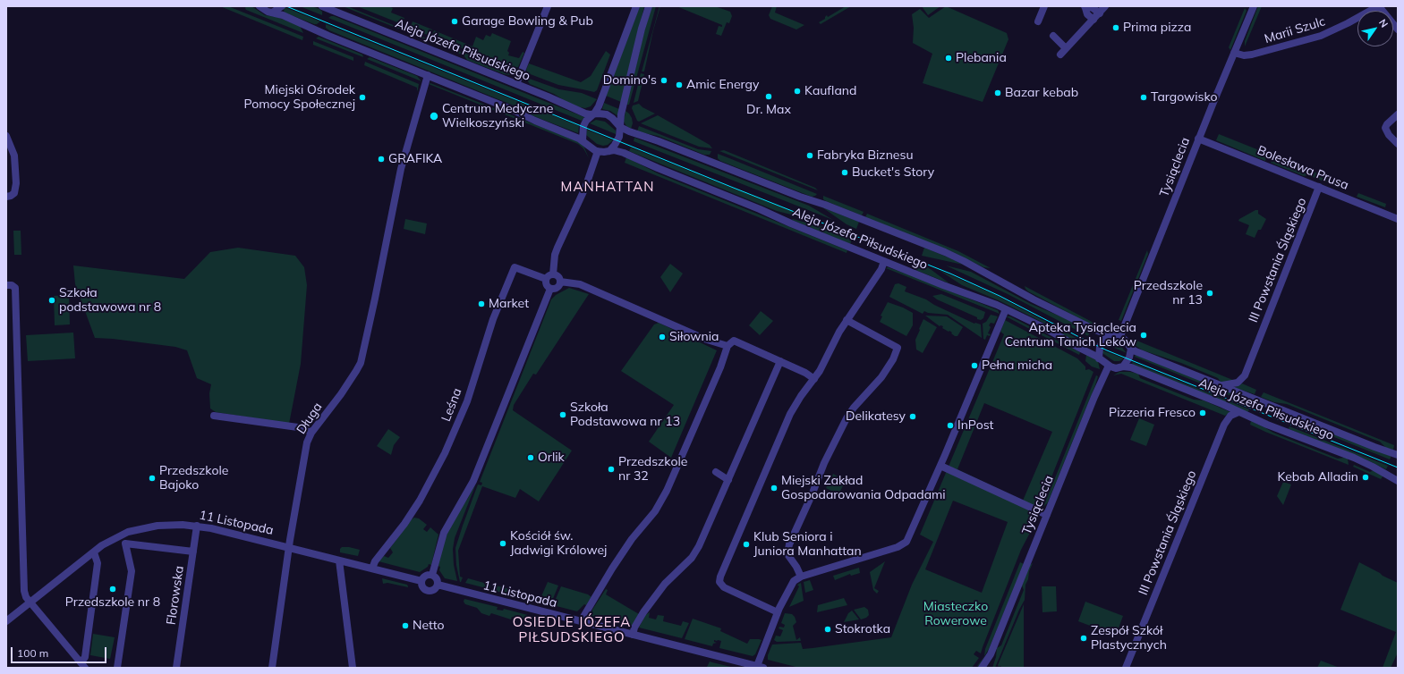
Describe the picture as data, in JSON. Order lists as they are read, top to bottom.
{
  "streets": {
    "street": [
      "Marii Szulc",
      "Aleja Józefa Piłsudskiego",
      "Tysiąclecia",
      "Bolesława Prusa",
      "III Powstania Śląskiego",
      "Leśna",
      "Długa",
      "11 Listopada",
      "Florowska"
    ]
  },
  "crossings": [
    ["Marii Szulc", "Tysiąclecia"],
    ["Aleja Józefa Piłsudskiego", "Tysiąclecia"],
    ["Aleja Józefa Piłsudskiego", "III Powstania Śląskiego"],
    ["Tysiąclecia", "Bolesława Prusa"],
    ["Bolesława Prusa", "III Powstania Śląskiego"],
    ["Leśna", "11 Listopada"],
    ["Długa", "11 Listopada"],
    ["11 Listopada", "Florowska"]
  ],
  "districts": ["MANHATTAN", "OSIEDLE JÓZEFA PIŁSUDSKIEGO"],
  "parks": ["Miasteczko Rowerowe"],
  "places": [
    "Garage Bowling & Pub",
    "Prima pizza",
    "Plebania",
    "Domino's",
    "Amic Energy",
    "Kaufland",
    "Bazar kebab",
    "Dr. Max",
    "Miejski Ośrodek Pomocy Społecznej",
    "Targowisko",
    "Centrum Medyczne Wielkoszyński",
    "Fabryka Biznesu",
    "GRAFIKA",
    "Bucket's Story",
    "Przedszkole nr 13",
    "Szkoła podstawowa nr 8",
    "Market",
    "Apteka Tysiąclecia Centrum Tanich Leków",
    "Siłownia",
    "Pełna micha",
    "Pizzeria Fresco",
    "Szkoła Podstawowa nr 13",
    "Delikatesy",
    "InPost",
    "Orlik",
    "Przedszkole nr 32",
    "Kebab Alladin",
    "Przedszkole Bajoko",
    "Miejski Zakład Gospodarowania Odpadami",
    "Kościół św. Jadwigi Królowej",
    "Klub Seniora i Juniora Manhattan",
    "Przedszkole nr 8",
    "Netto",
    "Stokrotka",
    "Zespół Szkół Plastycznych"
  ],
  "scale_bar": "100 m",
  "north": "top right"
}
